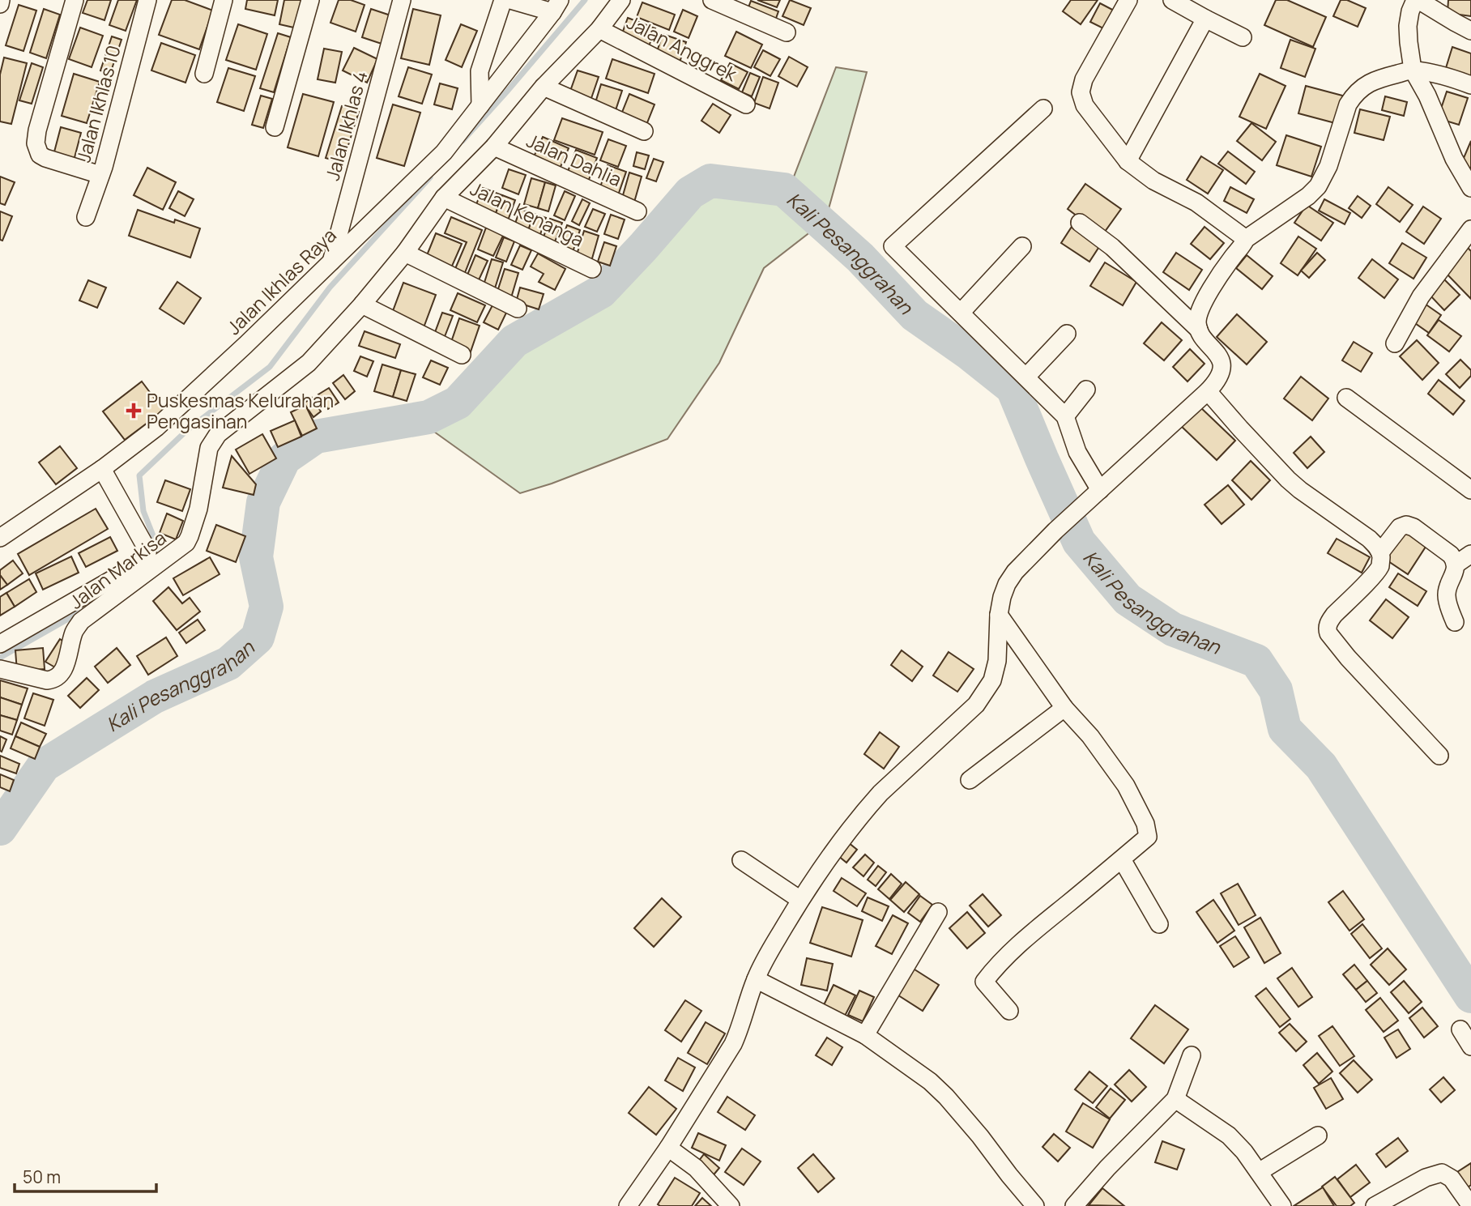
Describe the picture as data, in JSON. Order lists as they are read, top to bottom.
{
  "streets": {
    "street": [
      "Jalan Anggrek",
      "Jalan Ikhlas 10",
      "Jalan Ikhlas 4",
      "Jalan Dahlia",
      "Jalan Kenanga",
      "Jalan Ikhlas Raya",
      "Jalan Markisa"
    ]
  },
  "crossings": [
    ["Jalan Anggrek", "Jalan Markisa"],
    ["Jalan Ikhlas 4", "Jalan Ikhlas Raya"],
    ["Jalan Dahlia", "Jalan Markisa"],
    ["Jalan Kenanga", "Jalan Markisa"]
  ],
  "water": ["Kali Pesanggrahan"],
  "places": {
    "health": ["Puskesmas Kelurahan Pengasinan"]
  },
  "scale_bar": "50 m"
}
